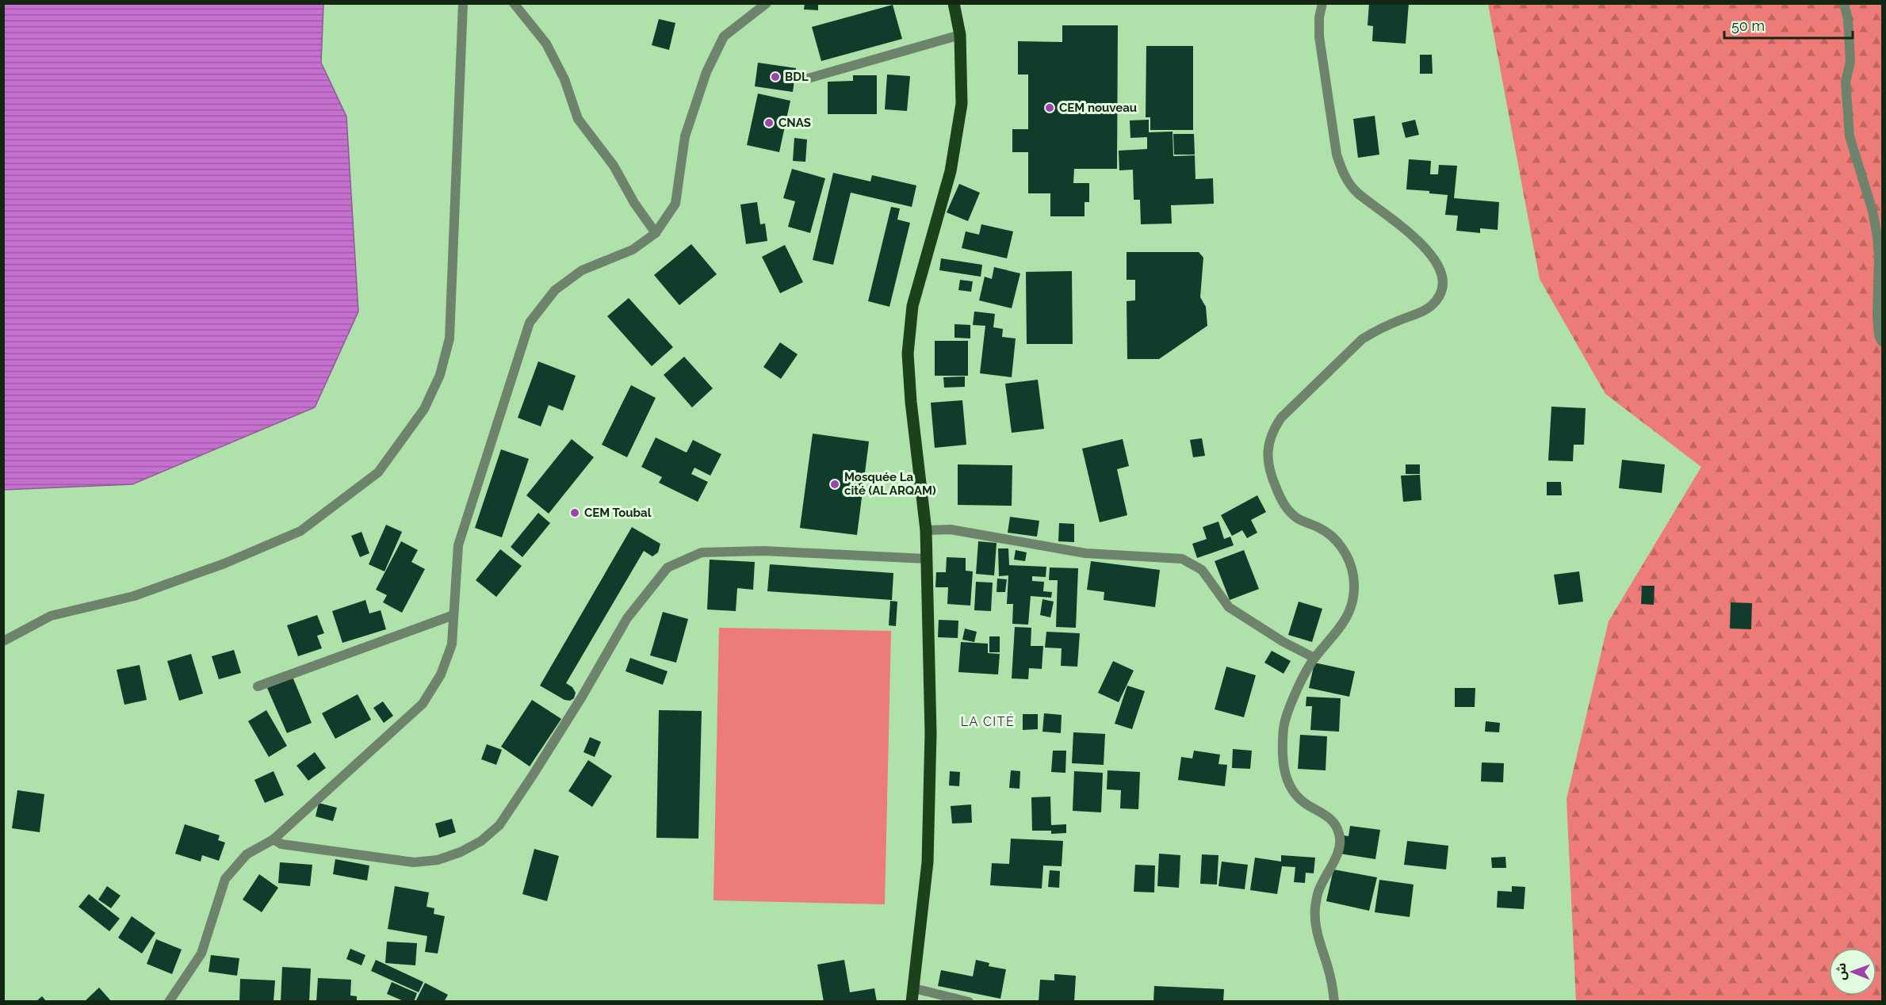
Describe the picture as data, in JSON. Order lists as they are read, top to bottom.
{
  "districts": ["LA CITÉ"],
  "places": [
    "BDL",
    "CEM nouveau",
    "CNAS",
    "Mosquée La cité (AL ARQAM)",
    "CEM Toubal"
  ],
  "scale_bar": "50 m",
  "north": "left"
}
